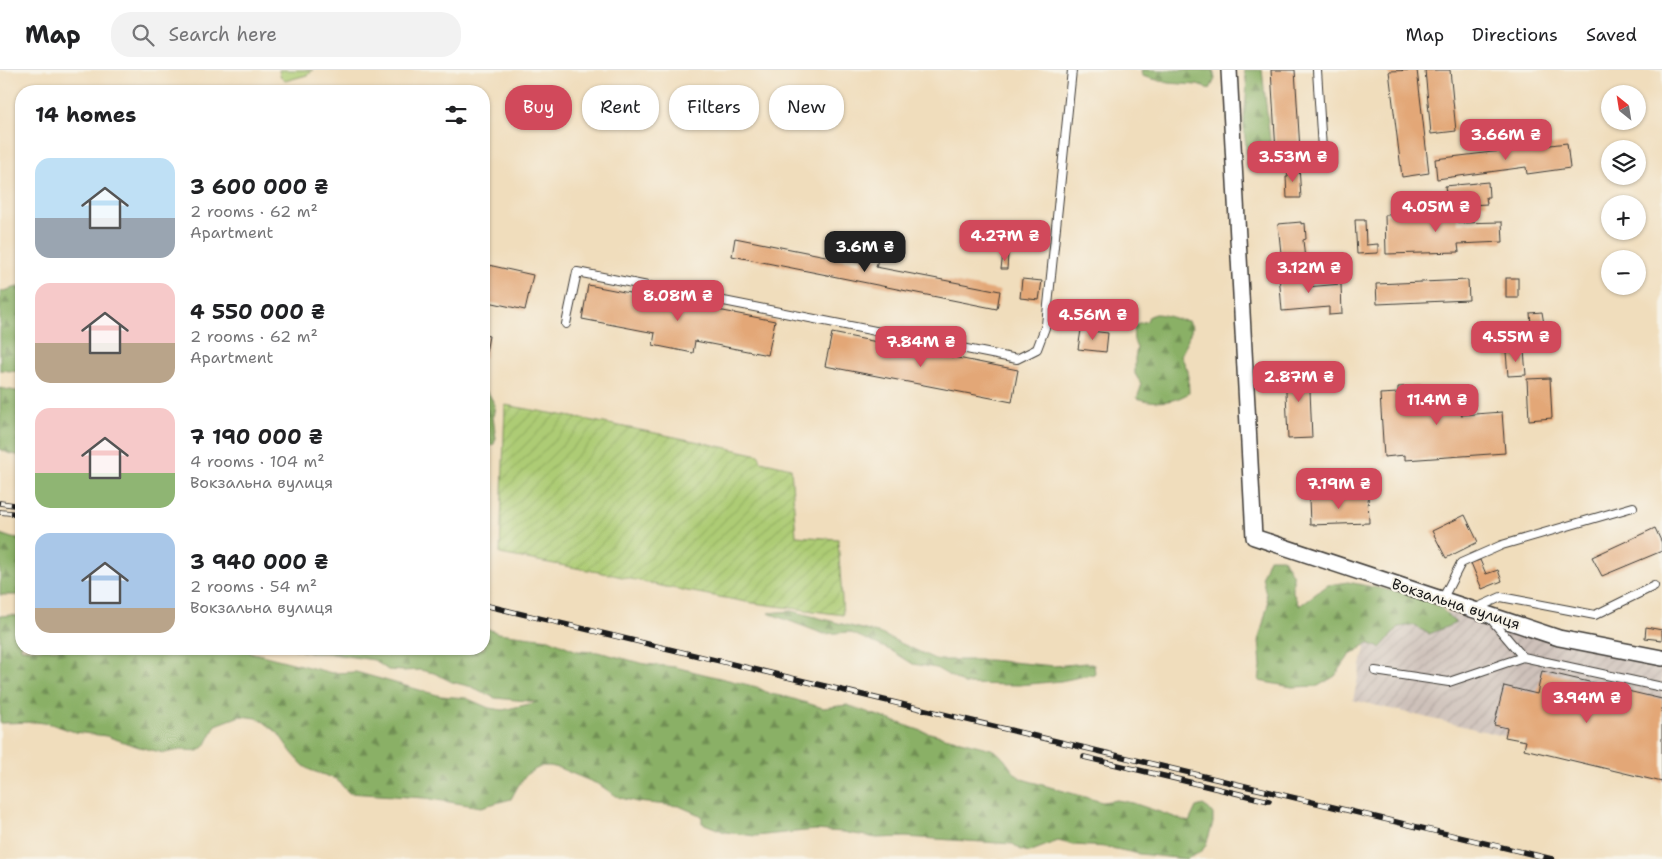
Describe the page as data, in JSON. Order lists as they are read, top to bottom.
{
  "streets": {
    "street": ["Вокзальна вулиця"]
  },
  "north": "top left",
  "page": {
    "header": "Map",
    "search": "Search here",
    "nav": ["Map", "Directions", "Saved"],
    "map_buttons": ["+", "−"],
    "chip": [
      "Buy",
      "Rent",
      "Filters",
      "New"
    ],
    "heading": "14 homes",
    "price": [
      "3.66M ₴",
      "3.53M ₴",
      "4.05M ₴",
      "4.27M ₴",
      "3.6M ₴",
      "3.12M ₴",
      "8.08M ₴",
      "4.56M ₴",
      "4.55M ₴",
      "7.84M ₴",
      "2.87M ₴",
      "11.4M ₴",
      "7.19M ₴",
      "3.94M ₴"
    ],
    "list": [
      {
        "name": "3 600 000 ₴",
        "note": "2 rooms · 62 m² · Apartment"
      },
      {
        "name": "4 550 000 ₴",
        "note": "2 rooms · 62 m² · Apartment"
      },
      {
        "name": "7 190 000 ₴",
        "note": "4 rooms · 104 m² · Вокзальна вулиця"
      },
      {
        "name": "3 940 000 ₴",
        "note": "2 rooms · 54 m² · Вокзальна вулиця"
      }
    ]
  }
}
